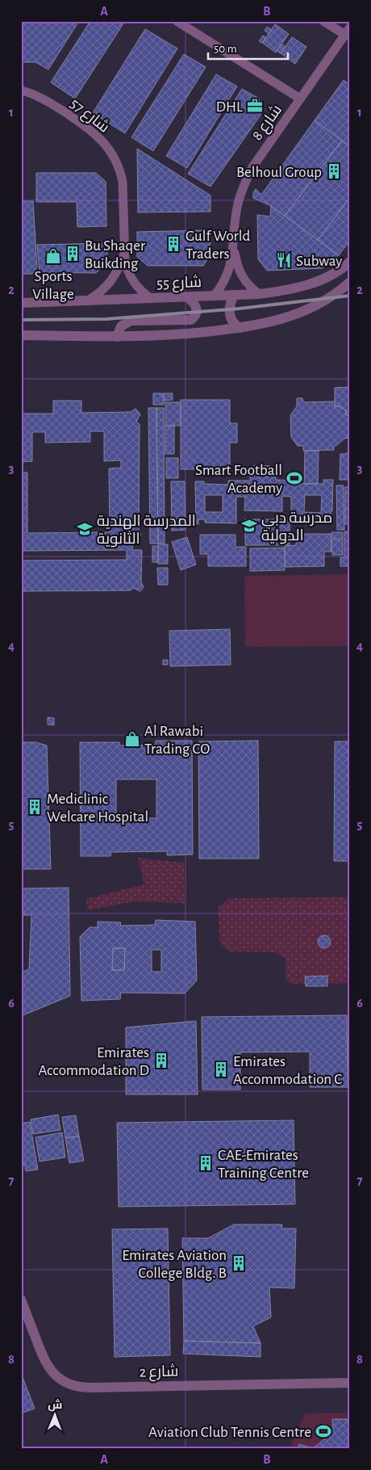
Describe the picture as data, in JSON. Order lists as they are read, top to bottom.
{
  "streets": {
    "street": [
      "شارع 57",
      "شارع 8",
      "شارع 55",
      "شارع 2"
    ]
  },
  "crossings": [
    ["شارع 57", "شارع 55"],
    ["شارع 8", "شارع 55"]
  ],
  "places": {
    "office": ["DHL"],
    "building": [
      "Belhoul Group",
      "Gulf World Traders",
      "Bu Shaqer Buikding",
      "Mediclinic Welcare Hospital",
      "Emirates Accommodation D",
      "Emirates Accommodation C",
      "CAE-Emirates Training Centre",
      "Emirates Aviation College Bldg. B"
    ],
    "shop": ["Sports Village", "Al Rawabi Trading CO"],
    "restaurant": ["Subway"],
    "sports": ["Smart Football Academy", "Aviation Club Tennis Centre"],
    "school or university": ["مدرسة دبي الدولية", "المدرسة الهندية الثانوية"]
  },
  "scale_bar": "50 m",
  "north": "top",
  "grid": {
    "columns": ["A", "B"],
    "rows": [
      "1",
      "2",
      "3",
      "4",
      "5",
      "6",
      "7",
      "8"
    ]
  }
}
